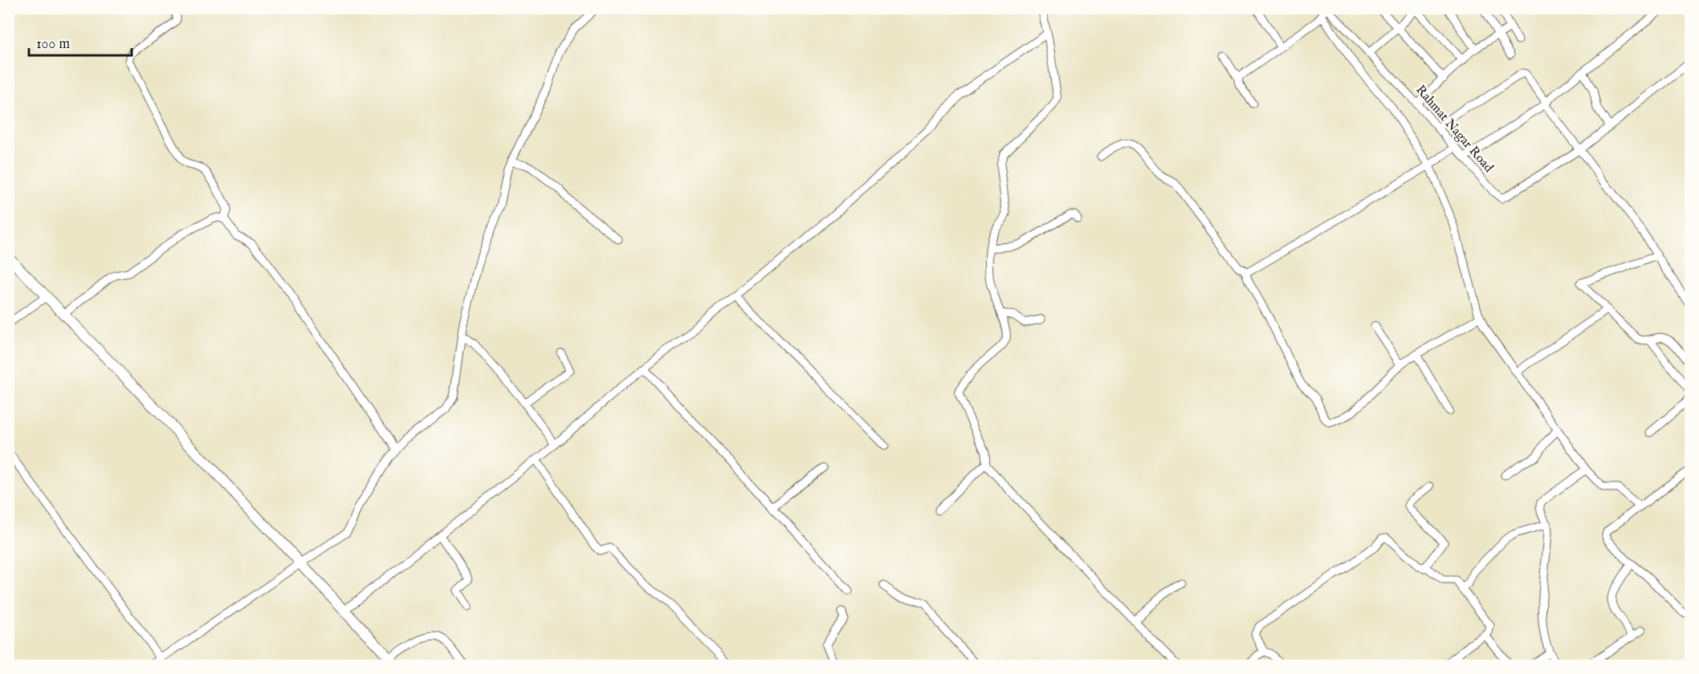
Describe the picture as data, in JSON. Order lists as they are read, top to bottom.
{
  "streets": {
    "street": ["Rahmat Nagar Road"]
  },
  "scale_bar": "100 m"
}
